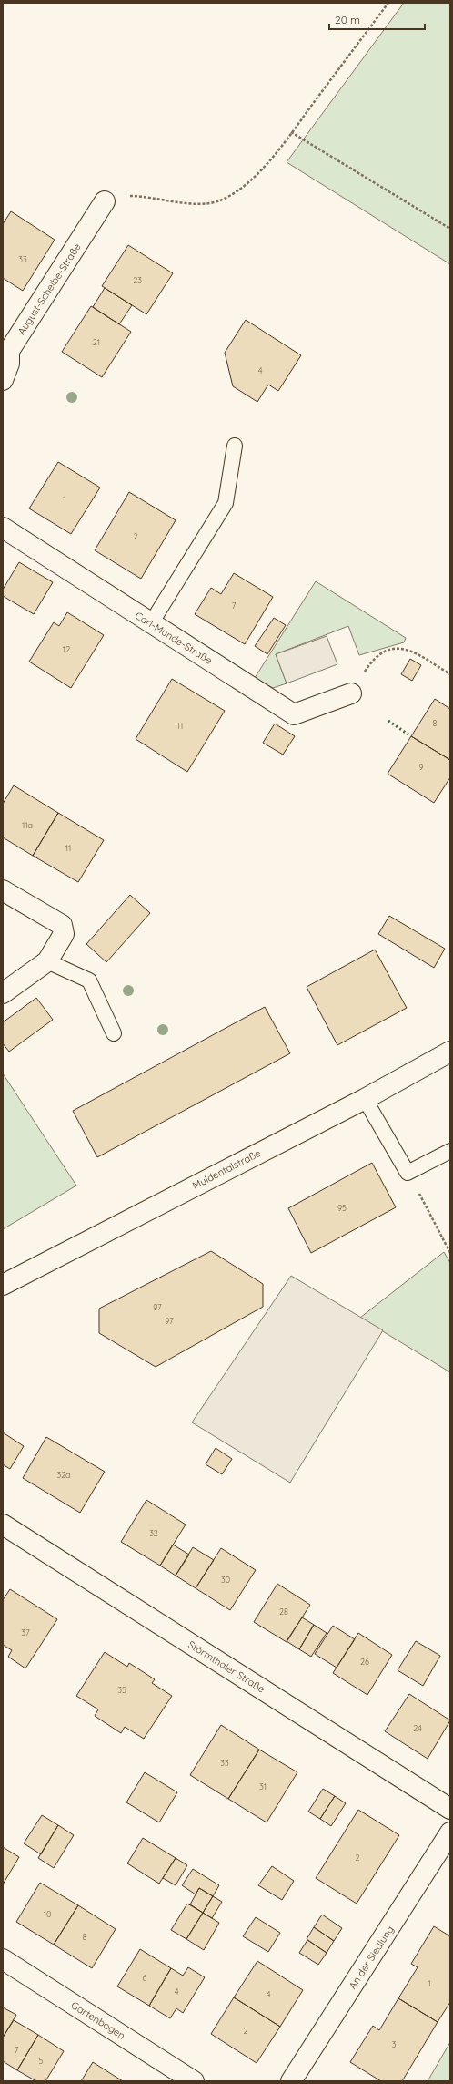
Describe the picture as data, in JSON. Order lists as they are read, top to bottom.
{
  "streets": {
    "street": [
      "August-Scheibe-Straße",
      "Carl-Munde-Straße",
      "Muldentalstraße",
      "Störmthaler Straße",
      "An der Siedlung",
      "Gartenbogen"
    ]
  },
  "house_numbers": [
    "33",
    "23",
    "21",
    "4",
    "1",
    "2",
    "7",
    "12",
    "8",
    "11",
    "9",
    "11a",
    "11",
    "95",
    "97",
    "97",
    "32a",
    "32",
    "30",
    "28",
    "37",
    "26",
    "35",
    "24",
    "33",
    "31",
    "2",
    "10",
    "8",
    "6",
    "1",
    "4",
    "4",
    "2",
    "3",
    "7",
    "5"
  ],
  "scale_bar": "20 m"
}
